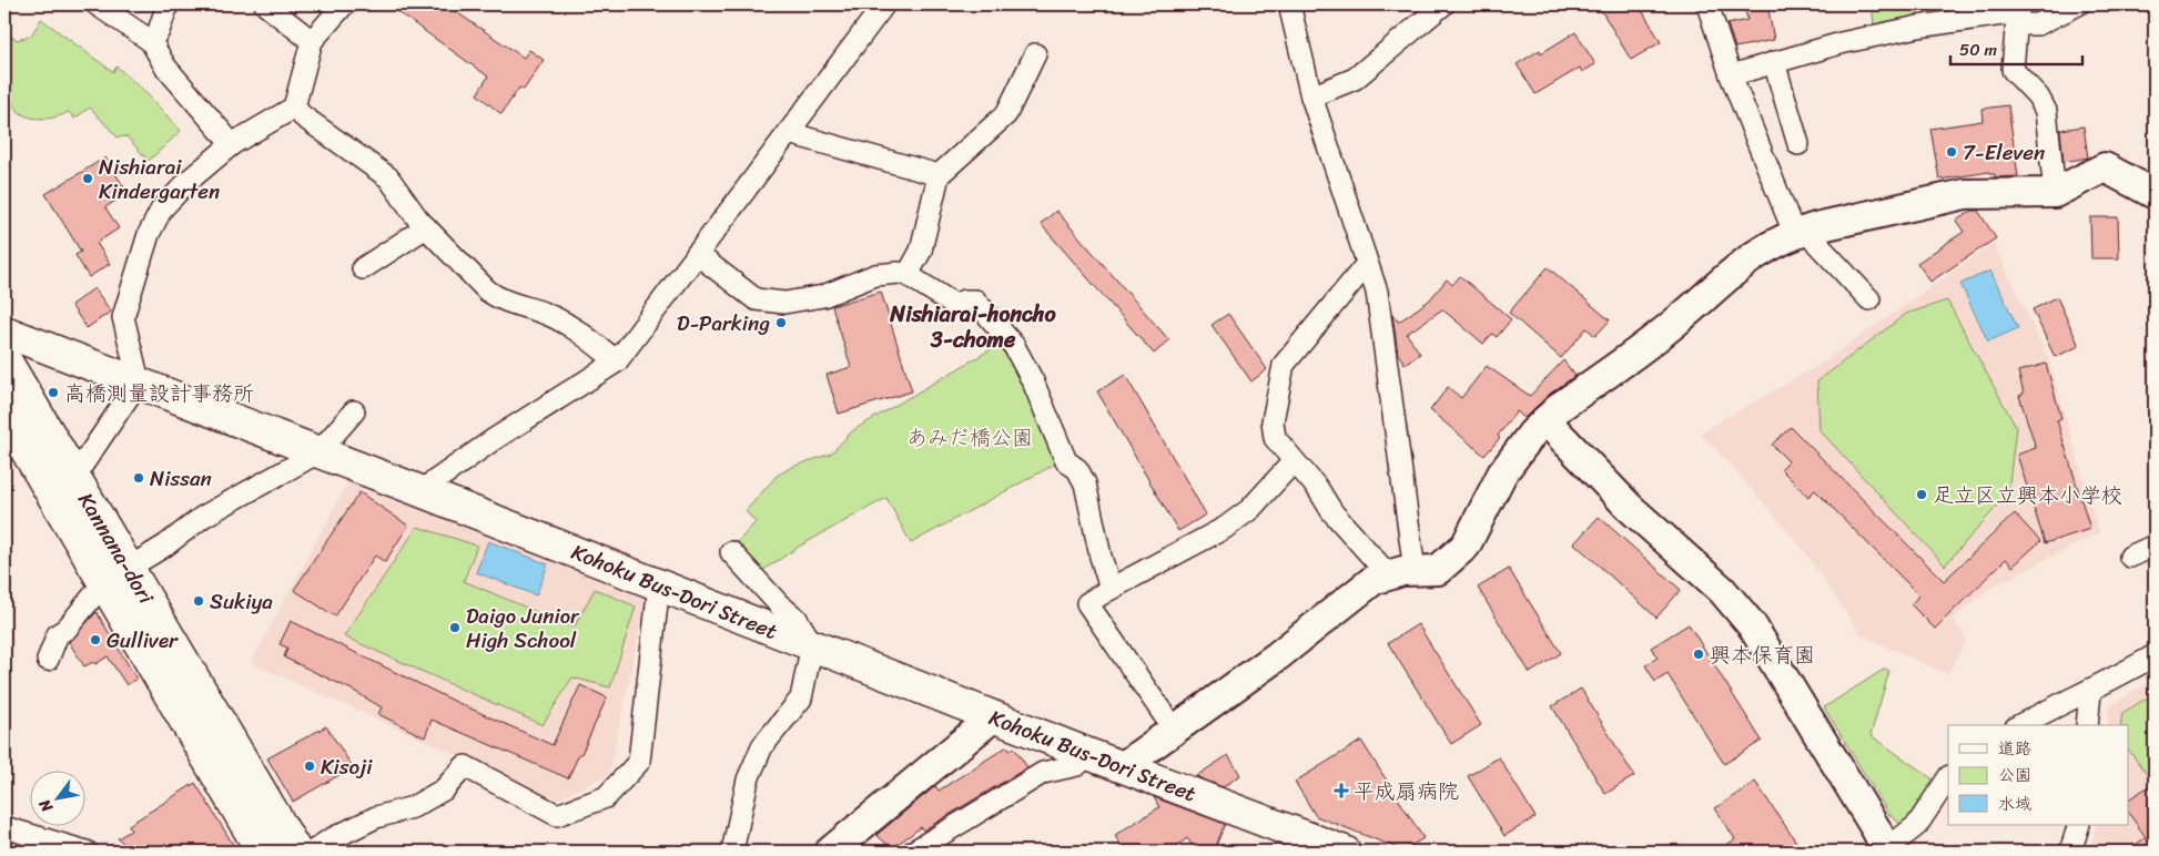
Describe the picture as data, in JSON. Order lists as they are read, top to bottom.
{
  "streets": {
    "main road": ["Kannana-dori", "Kohoku Bus-Dori Street"]
  },
  "districts": ["Nishiarai-honcho 3-chome"],
  "parks": ["あみだ橋公園"],
  "places": {
    "other": [
      "7-Eleven",
      "Nishiarai Kindergarten",
      "D-Parking",
      "高橋測量設計事務所",
      "Nissan",
      "足立区立興本小学校",
      "Sukiya",
      "Daigo Junior High School",
      "Gulliver",
      "興本保育園",
      "Kisoji"
    ],
    "health": ["平成扇病院"]
  },
  "legend": ["道路", "公園", "水域"],
  "scale_bar": "50 m",
  "north": "bottom left"
}
